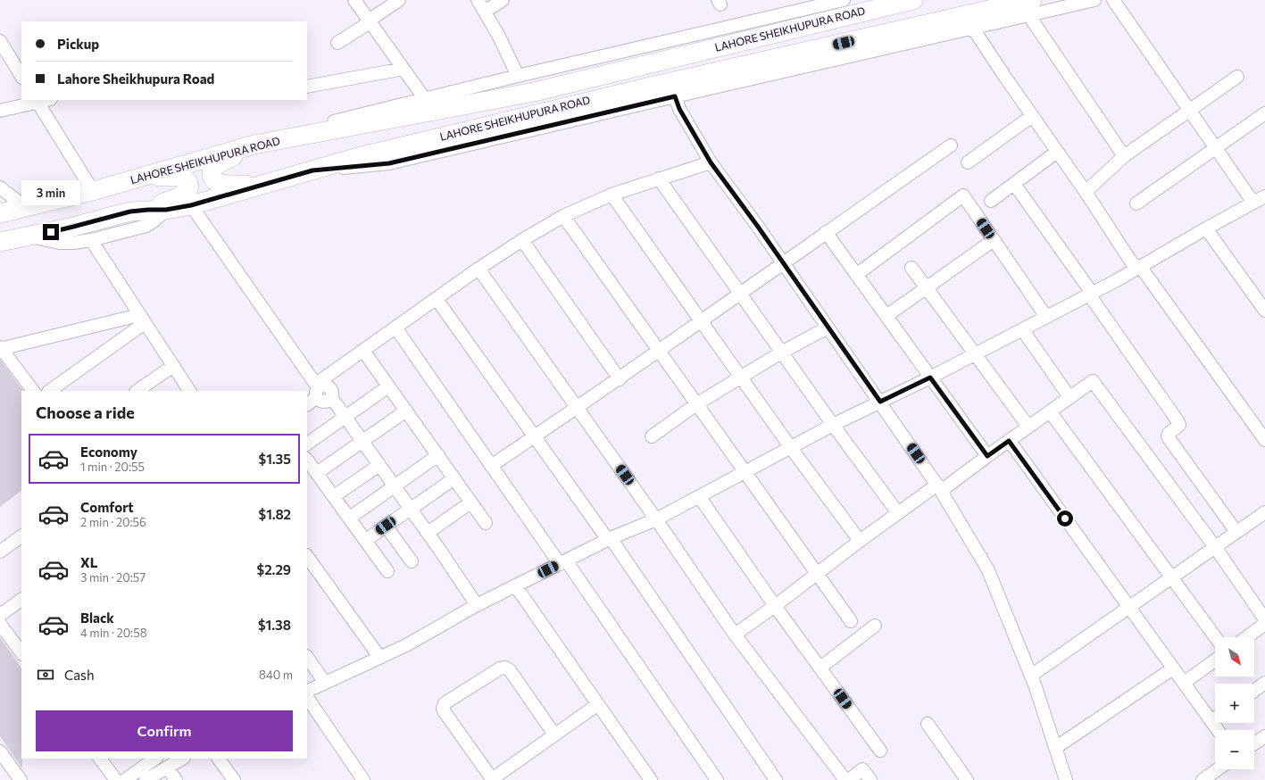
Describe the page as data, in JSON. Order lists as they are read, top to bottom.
{
  "streets": {
    "highway": ["LAHORE SHEIKHUPURA ROAD"]
  },
  "north": "bottom right",
  "page": {
    "banner": ["Pickup", "Lahore Sheikhupura Road"],
    "bubble": "3 min",
    "heading": "Choose a ride",
    "list": [
      {
        "name": "Economy",
        "note": "1 min · 20:55",
        "value": "$1.35"
      },
      {
        "name": "Comfort",
        "note": "2 min · 20:56",
        "value": "$1.82"
      },
      {
        "name": "XL",
        "note": "3 min · 20:57",
        "value": "$2.29"
      },
      {
        "name": "Black",
        "note": "4 min · 20:58",
        "value": "$1.38"
      }
    ],
    "map_buttons": ["+", "−"],
    "pay": ["Cash", "840 m"],
    "buttons": "Confirm"
  }
}
